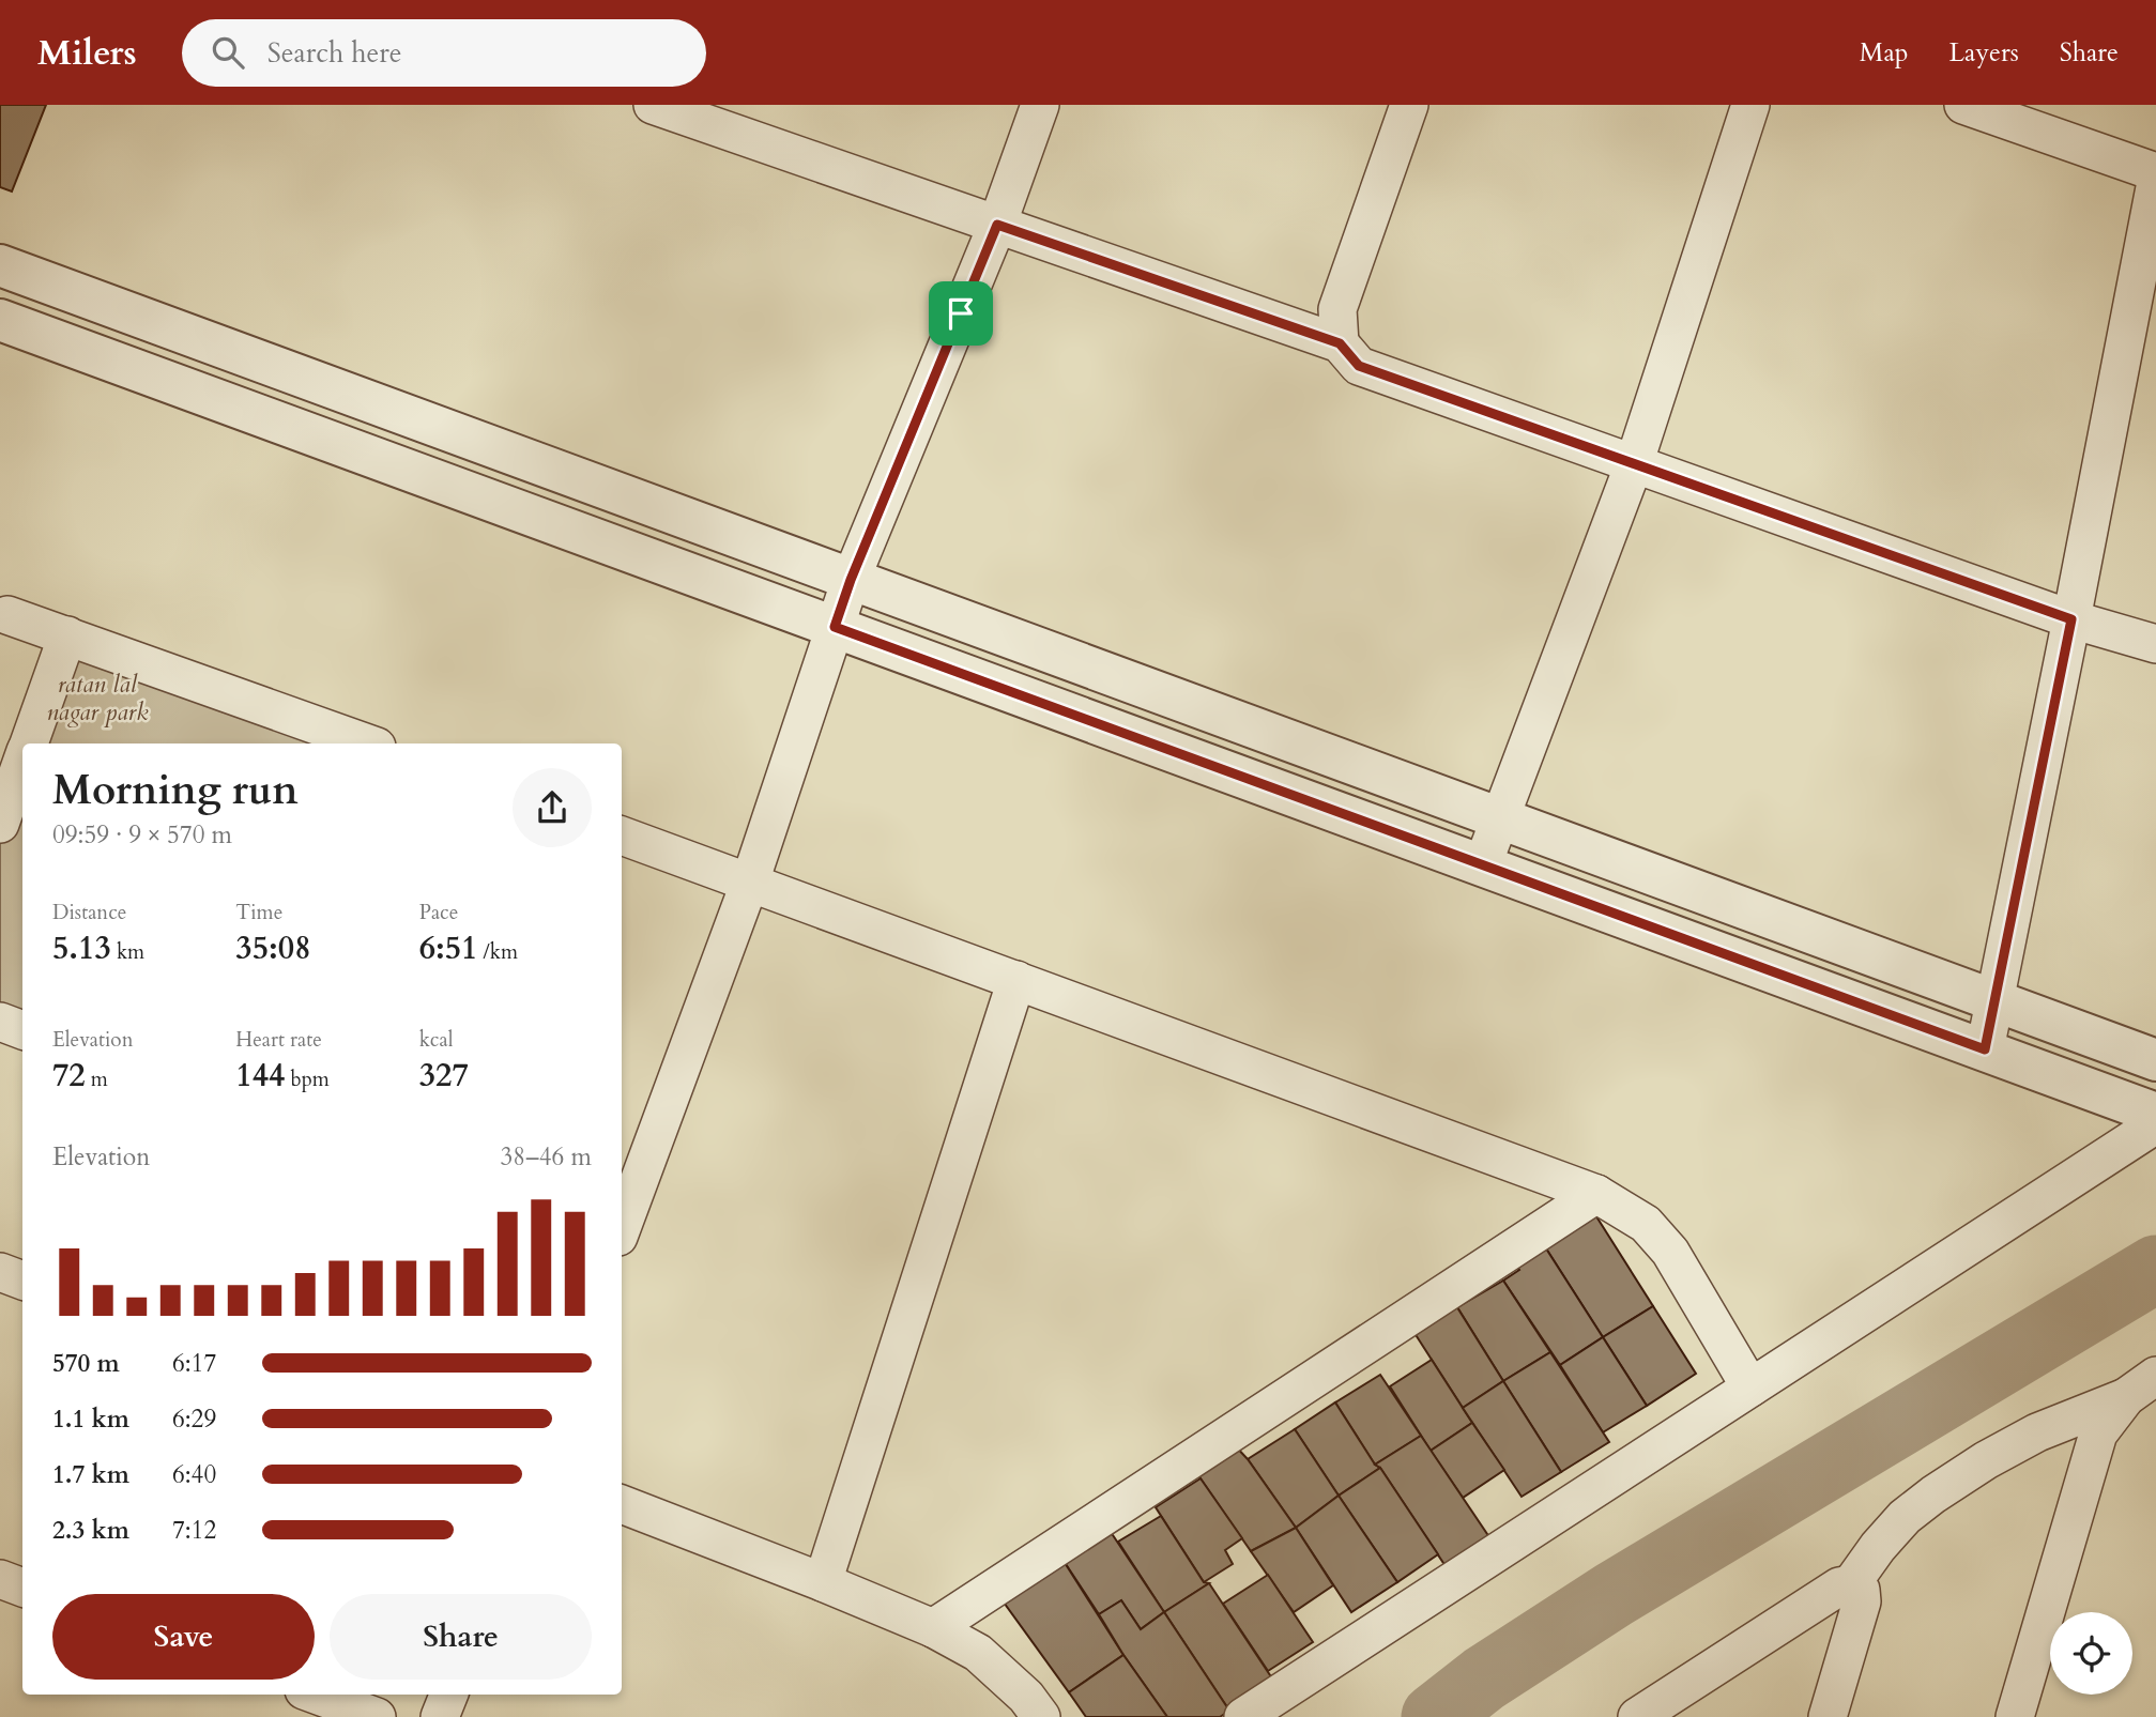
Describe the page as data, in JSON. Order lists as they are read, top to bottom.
{
  "parks": ["ratan lal nagar park"],
  "page": {
    "header": "Milers",
    "search": "Search here",
    "nav": ["Map", "Layers", "Share"],
    "heading": ["Morning run", "09:59 · 9 × 570 m"],
    "stats": [
      ["Distance", "5.13 km"],
      ["Time", "35:08"],
      ["Pace", "6:51 /km"],
      ["Elevation", "72 m"],
      ["Heart rate", "144 bpm"],
      ["kcal", "327"]
    ],
    "chart": ["Elevation", "38–46 m"],
    "list": [
      {
        "name": "570 m",
        "note": "6:17"
      },
      {
        "name": "1.1 km",
        "note": "6:29"
      },
      {
        "name": "1.7 km",
        "note": "6:40"
      },
      {
        "name": "2.3 km",
        "note": "7:12"
      }
    ],
    "buttons": ["Save", "Share"]
  }
}
